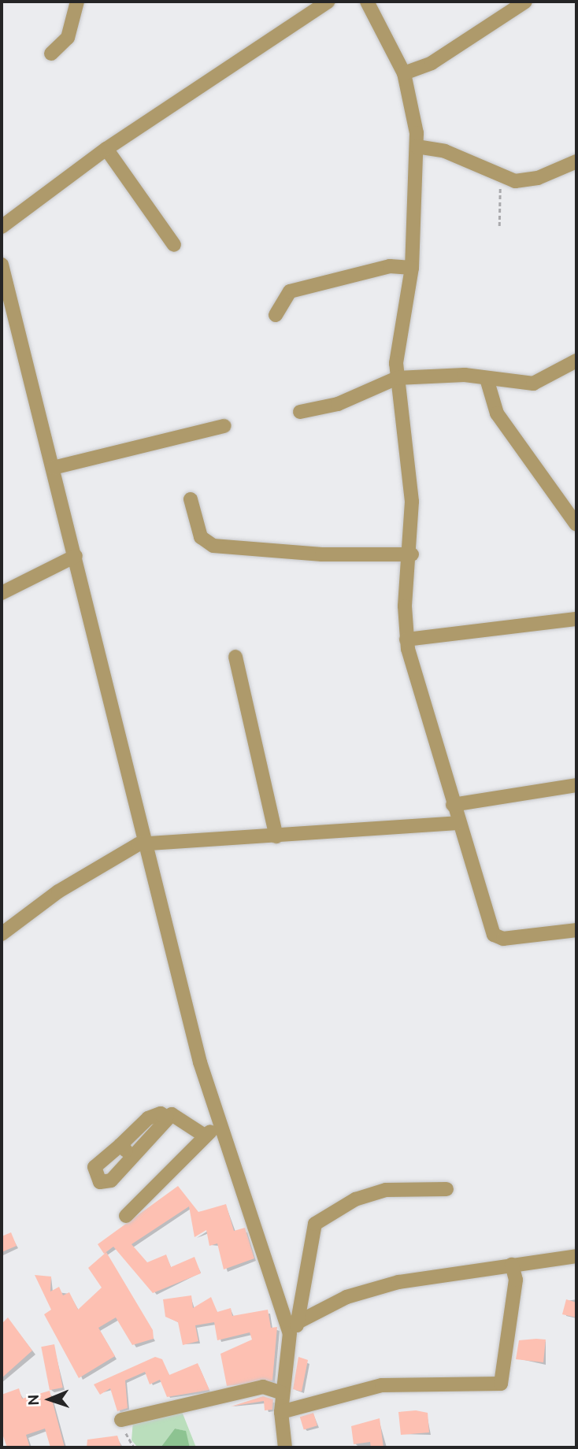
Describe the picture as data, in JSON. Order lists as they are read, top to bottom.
{
  "north": "left"
}
